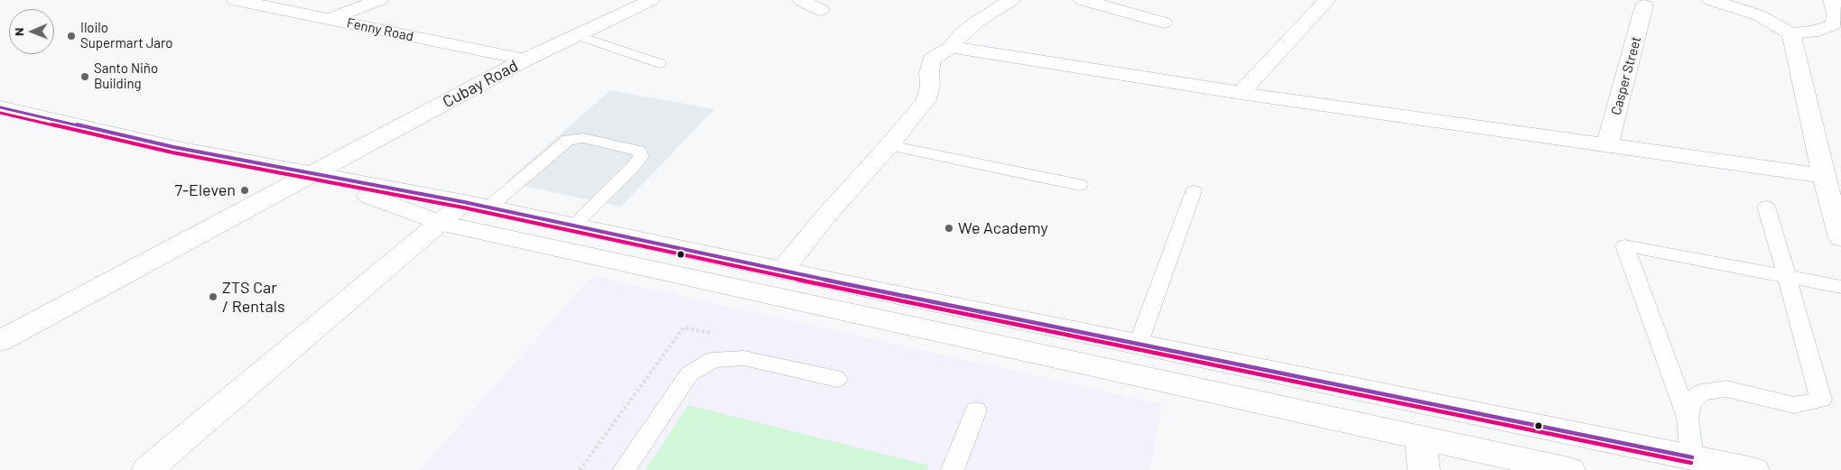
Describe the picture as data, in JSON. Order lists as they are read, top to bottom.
{
  "streets": {
    "street": ["Fenny Road", "Casper Street", "Cubay Road"]
  },
  "crossings": [
    ["Fenny Road", "Cubay Road"]
  ],
  "places": [
    "Iloilo Supermart Jaro",
    "Santo Niño Building",
    "7-Eleven",
    "We Academy",
    "ZTS Car / Rentals"
  ],
  "north": "left"
}
